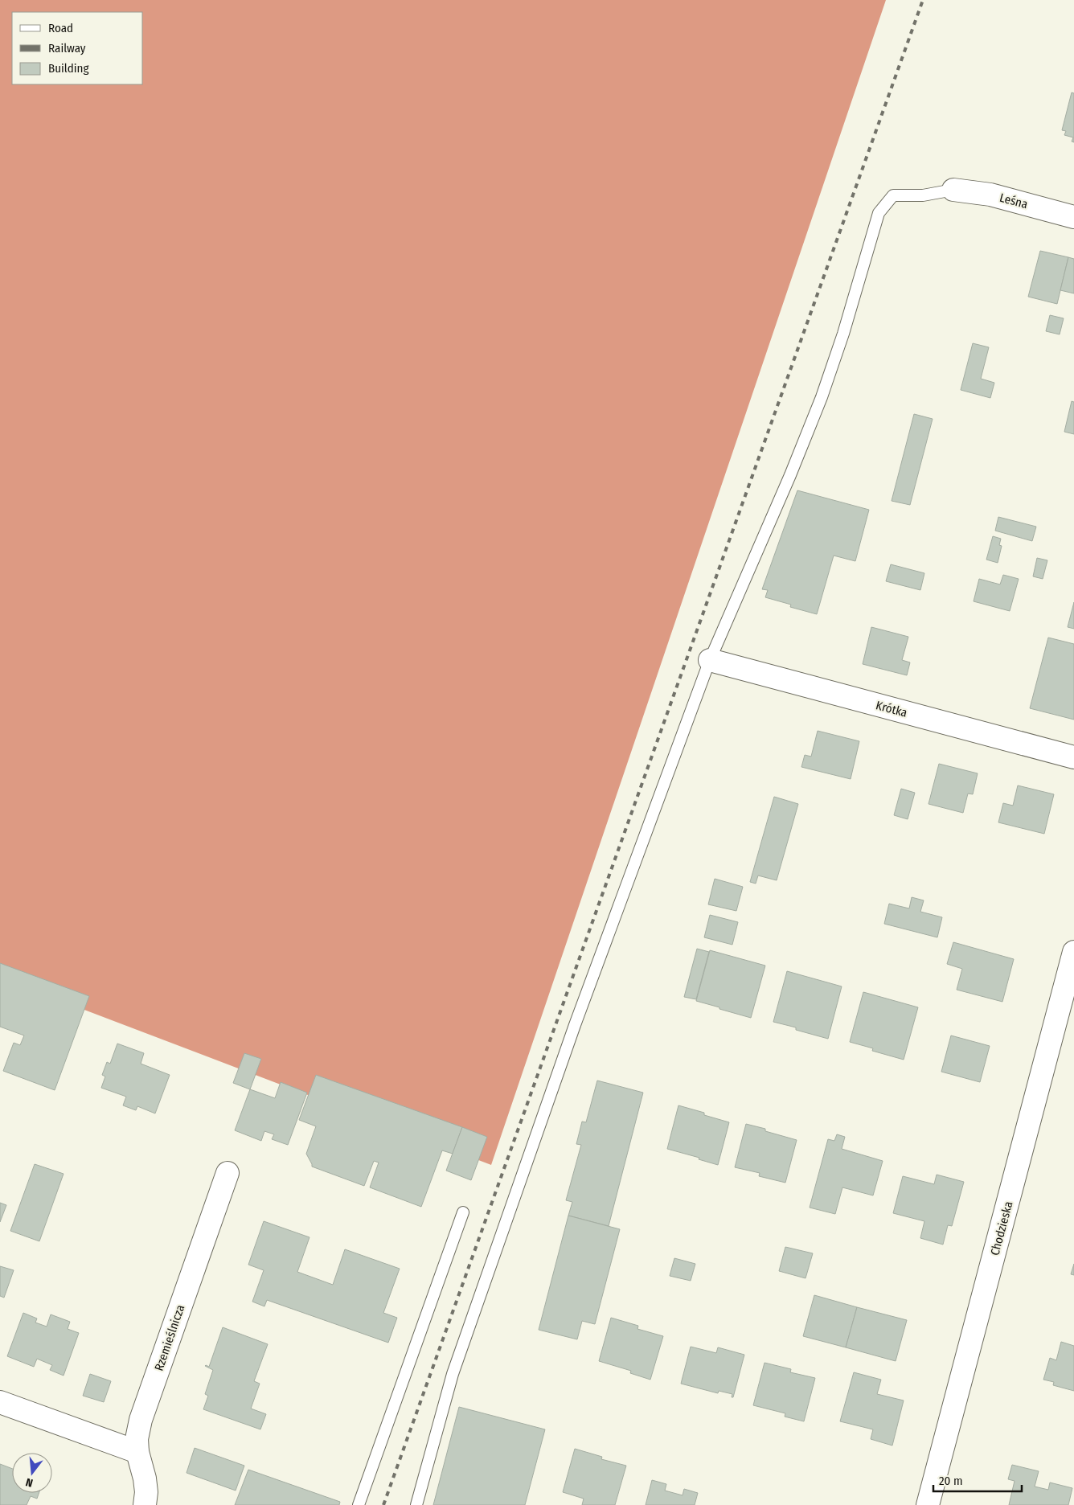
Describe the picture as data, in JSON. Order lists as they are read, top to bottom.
{
  "streets": {
    "street": [
      "Leśna",
      "Krótka",
      "Chodzieska",
      "Rzemieślnicza"
    ]
  },
  "legend": ["Road", "Railway", "Building"],
  "scale_bar": "20 m",
  "north": "bottom"
}
